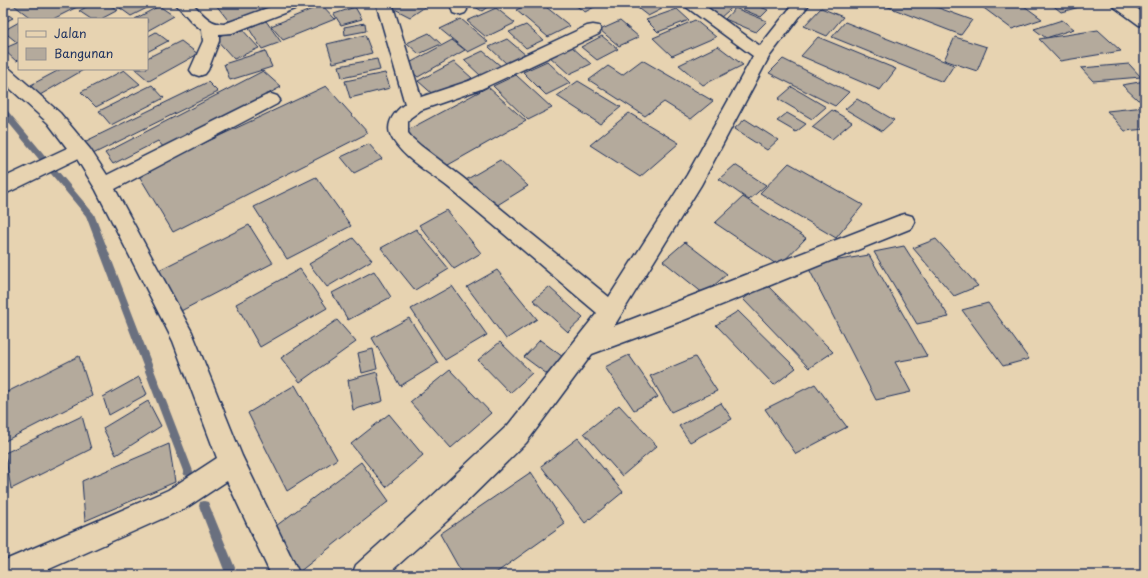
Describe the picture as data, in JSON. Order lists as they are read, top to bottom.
{
  "legend": ["Jalan", "Bangunan"]
}
